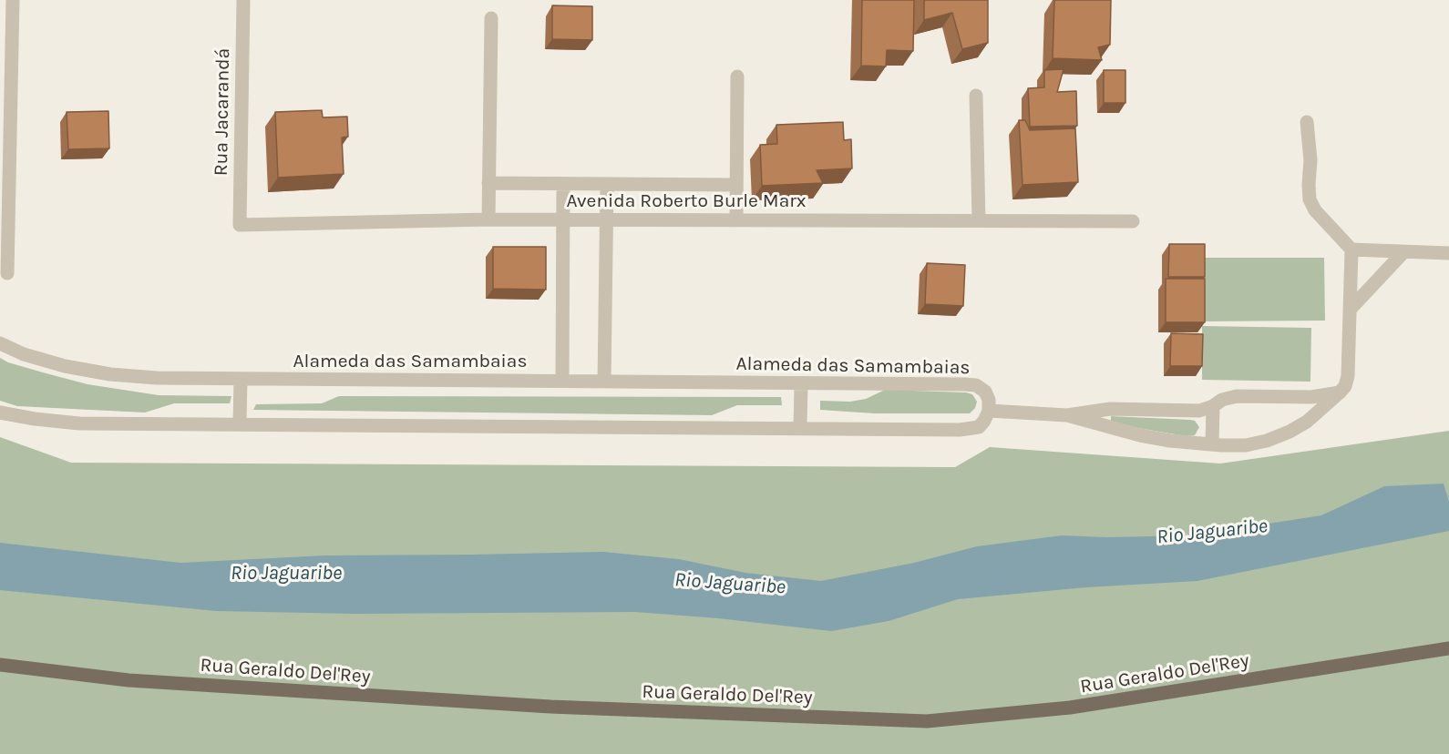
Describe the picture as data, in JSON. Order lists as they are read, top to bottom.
{
  "streets": {
    "main road": ["Rua Geraldo Del'Rey"],
    "street": ["Rua Jacarandá", "Avenida Roberto Burle Marx", "Alameda das Samambaias"]
  },
  "crossings": [
    ["Rua Jacarandá", "Avenida Roberto Burle Marx"]
  ],
  "water": ["Rio Jaguaribe"]
}
